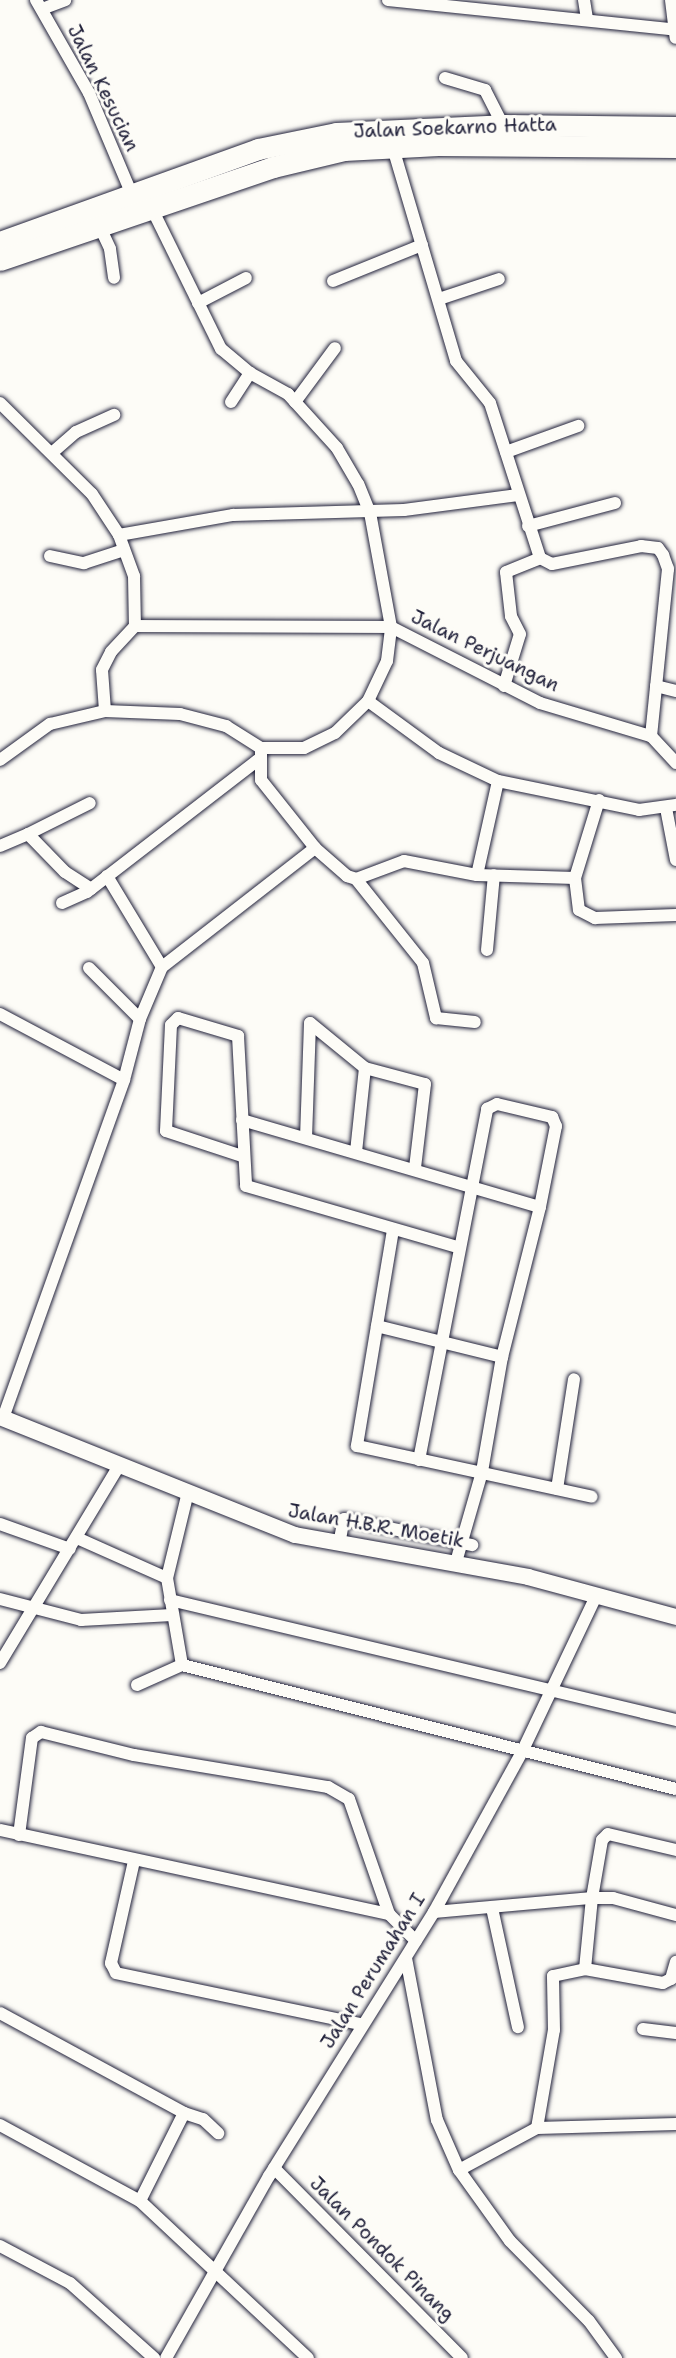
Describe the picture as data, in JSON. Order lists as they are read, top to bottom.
{
  "streets": {
    "highway": ["Jalan Soekarno Hatta"],
    "street": [
      "Jalan Kesucian",
      "Jalan Perjuangan",
      "Jalan H.B.R. Moetik",
      "Jalan Perumahan I",
      "Jalan Pondok Pinang"
    ]
  },
  "crossings": [
    ["Jalan Kesucian", "Jalan Soekarno Hatta"],
    ["Jalan H.B.R. Moetik", "Jalan Perumahan I"],
    ["Jalan Perumahan I", "Jalan Pondok Pinang"]
  ]
}
